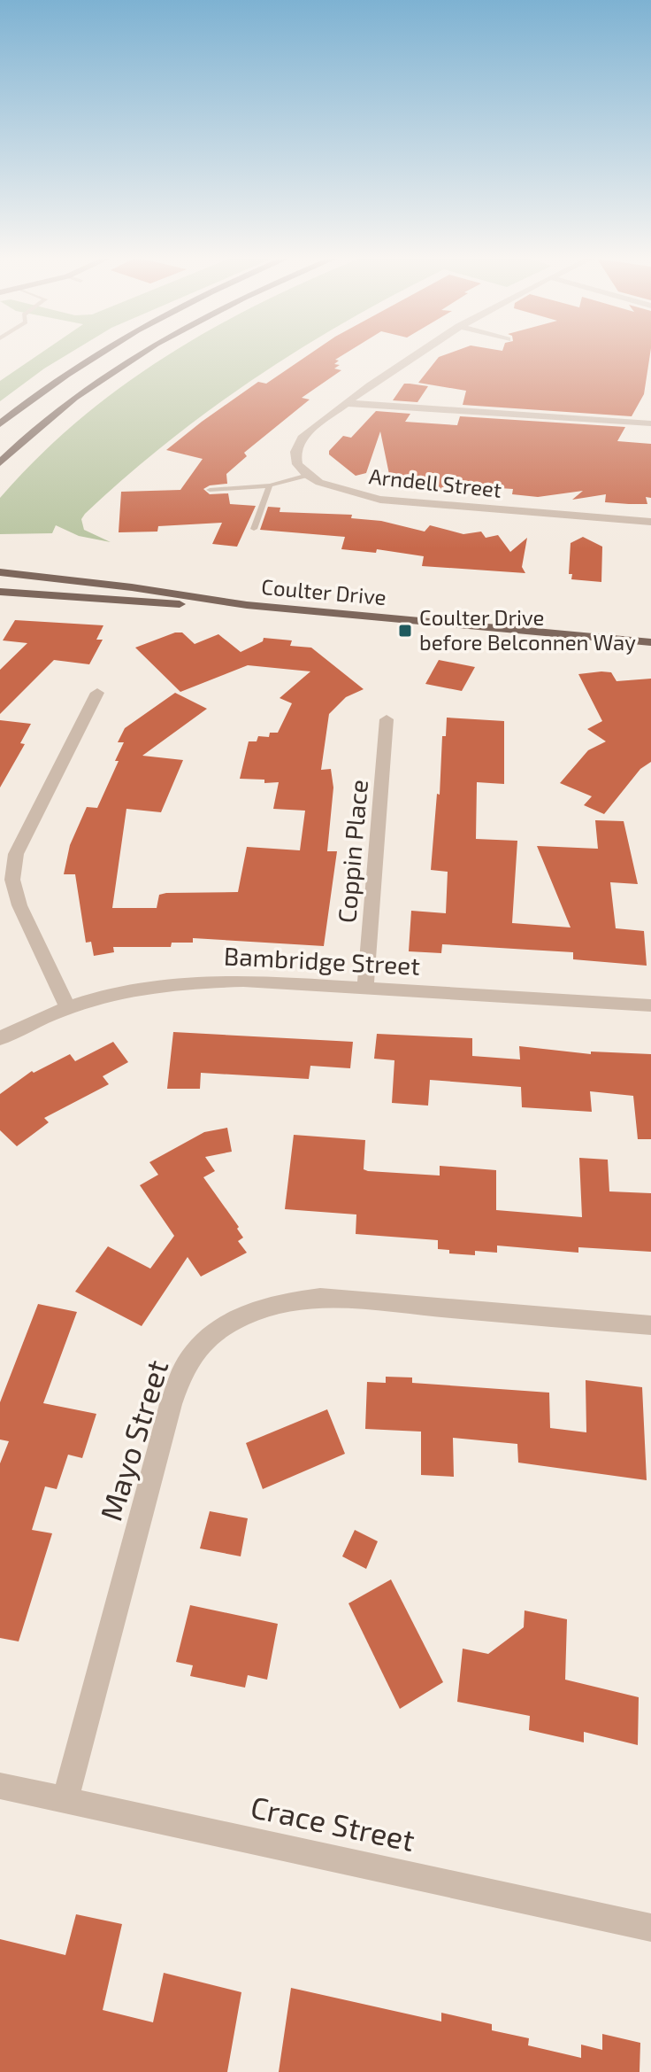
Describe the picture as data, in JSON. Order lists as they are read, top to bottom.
{
  "streets": {
    "main road": ["Coulter Drive"],
    "street": [
      "Arndell Street",
      "Coppin Place",
      "Bambridge Street",
      "Mayo Street",
      "Crace Street"
    ]
  },
  "crossings": [
    ["Coppin Place", "Bambridge Street"],
    ["Mayo Street", "Crace Street"]
  ],
  "places": {
    "transit": ["Coulter Drive before Belconnen Way"]
  }
}
